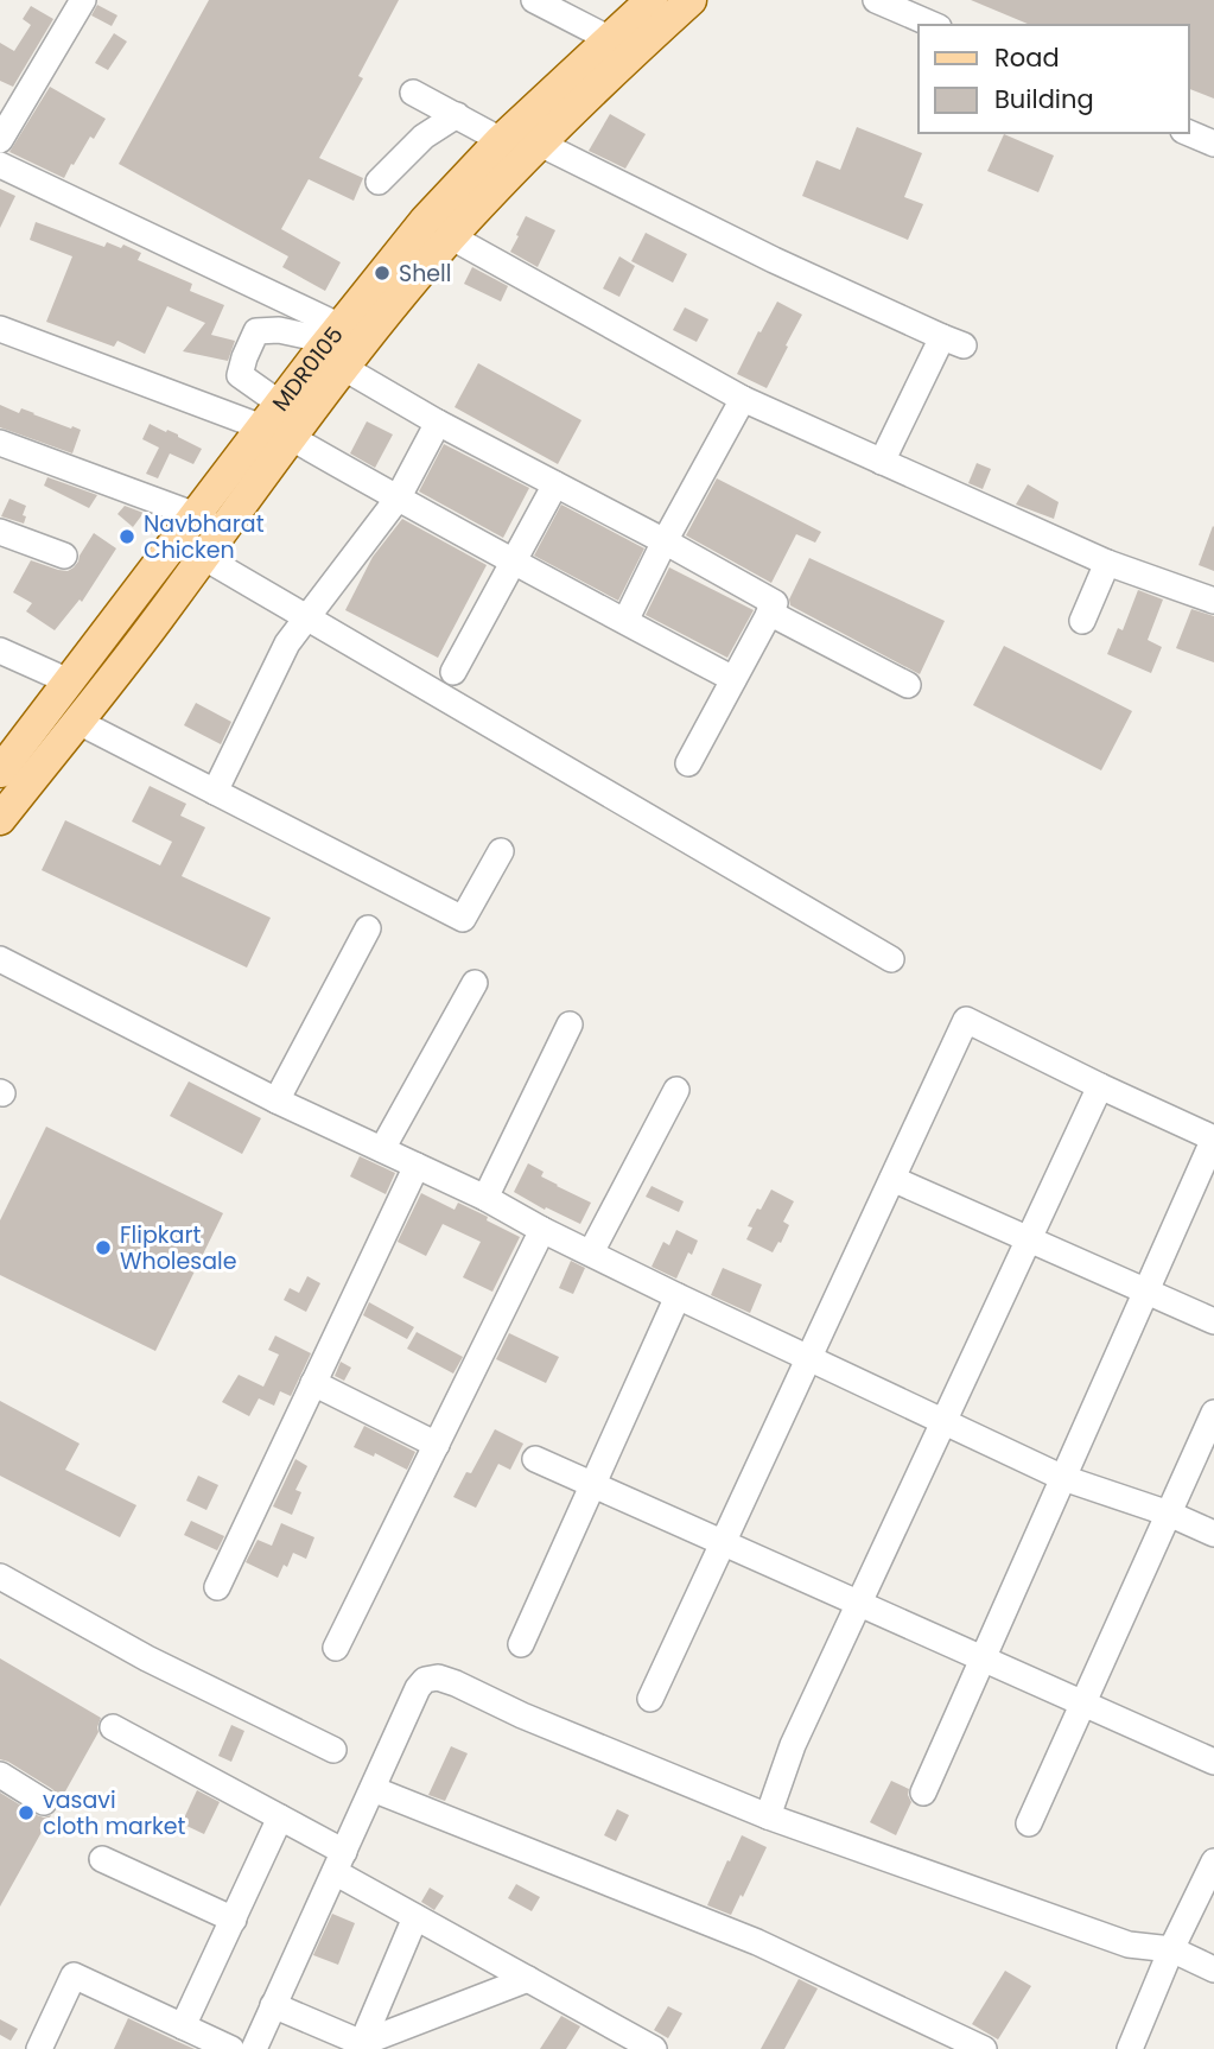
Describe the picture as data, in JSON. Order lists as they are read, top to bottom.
{
  "streets": {
    "main road": ["MDR0105"]
  },
  "places": [
    "Shell",
    "Navbharat Chicken",
    "Flipkart Wholesale",
    "vasavi cloth market"
  ],
  "legend": ["Road", "Building"]
}
